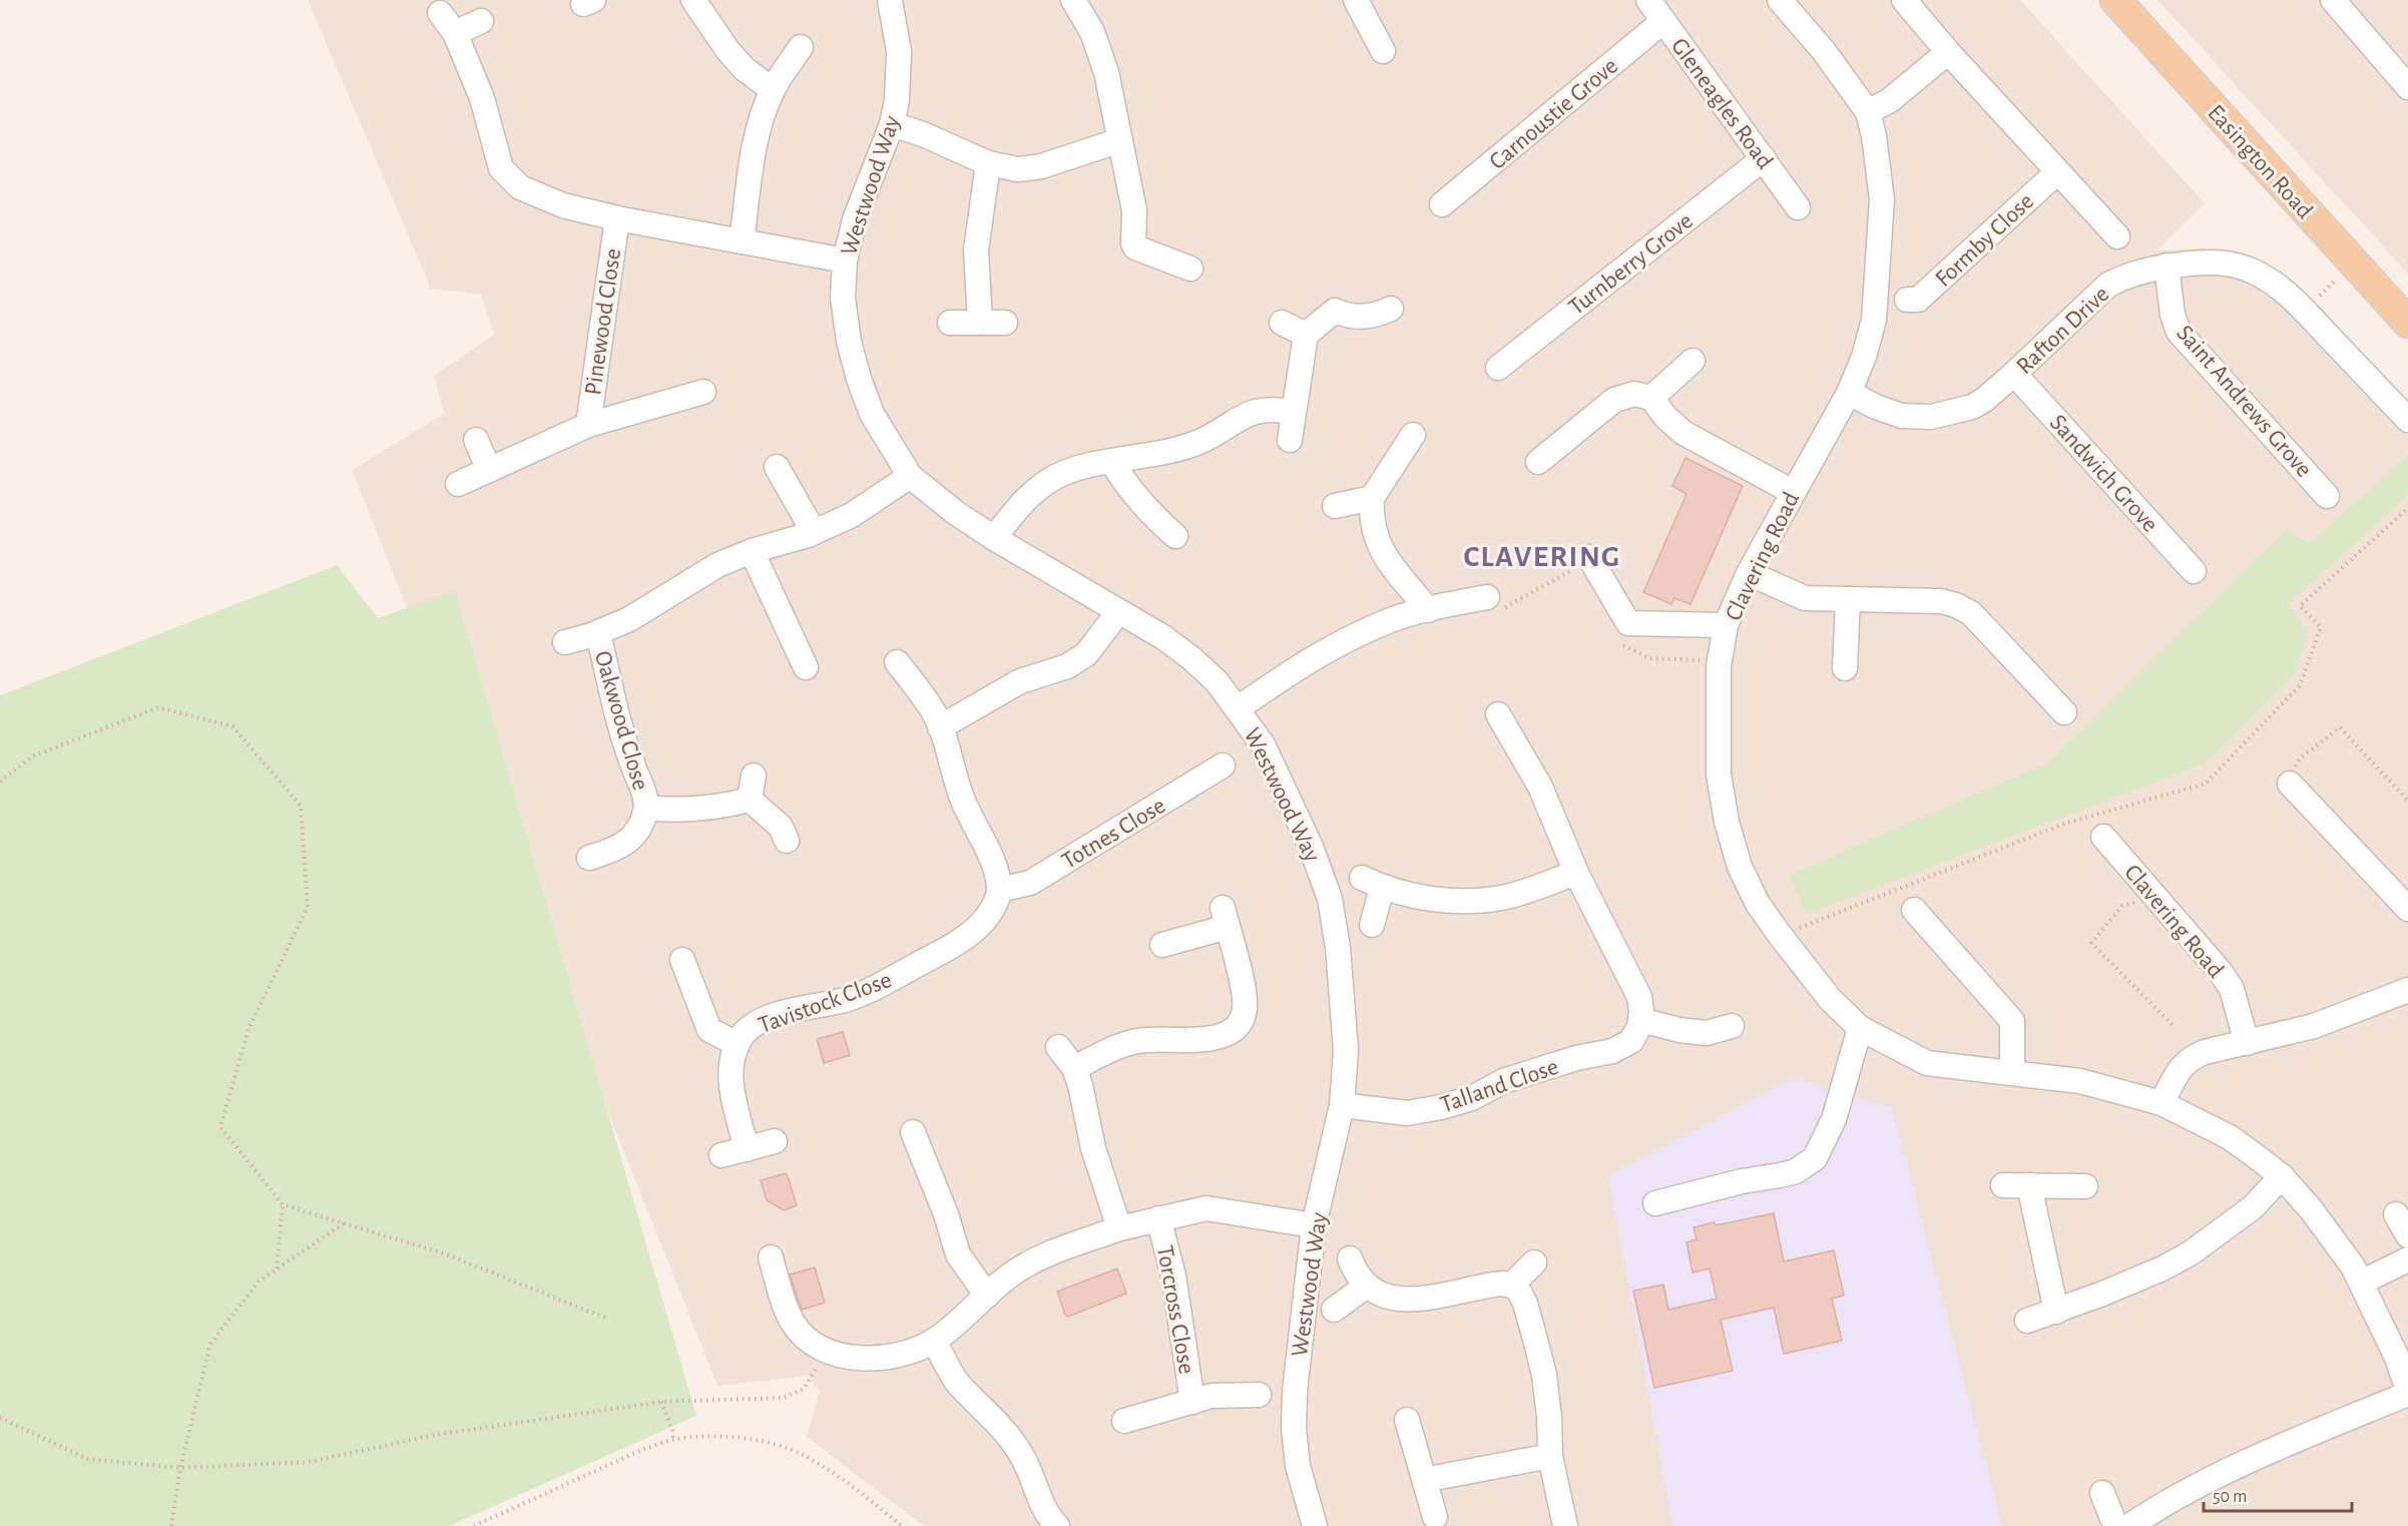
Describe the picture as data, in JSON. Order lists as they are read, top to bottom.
{
  "streets": {
    "main road": ["Easington Road"],
    "street": [
      "Gleneagles Road",
      "Carnoustie Grove",
      "Westwood Way",
      "Formby Close",
      "Turnberry Grove",
      "Pinewood Close",
      "Rafton Drive",
      "Saint Andrews Grove",
      "Sandwich Grove",
      "Clavering Road",
      "Oakwood Close",
      "Totnes Close",
      "Tavistock Close",
      "Talland Close",
      "Torcross Close"
    ]
  },
  "crossings": [
    ["Gleneagles Road", "Carnoustie Grove"],
    ["Gleneagles Road", "Turnberry Grove"],
    ["Westwood Way", "Pinewood Close"],
    ["Westwood Way", "Oakwood Close"],
    ["Westwood Way", "Talland Close"],
    ["Westwood Way", "Torcross Close"],
    ["Rafton Drive", "Saint Andrews Grove"],
    ["Rafton Drive", "Sandwich Grove"],
    ["Rafton Drive", "Clavering Road"],
    ["Totnes Close", "Tavistock Close"]
  ],
  "districts": ["CLAVERING"],
  "scale_bar": "50 m"
}
